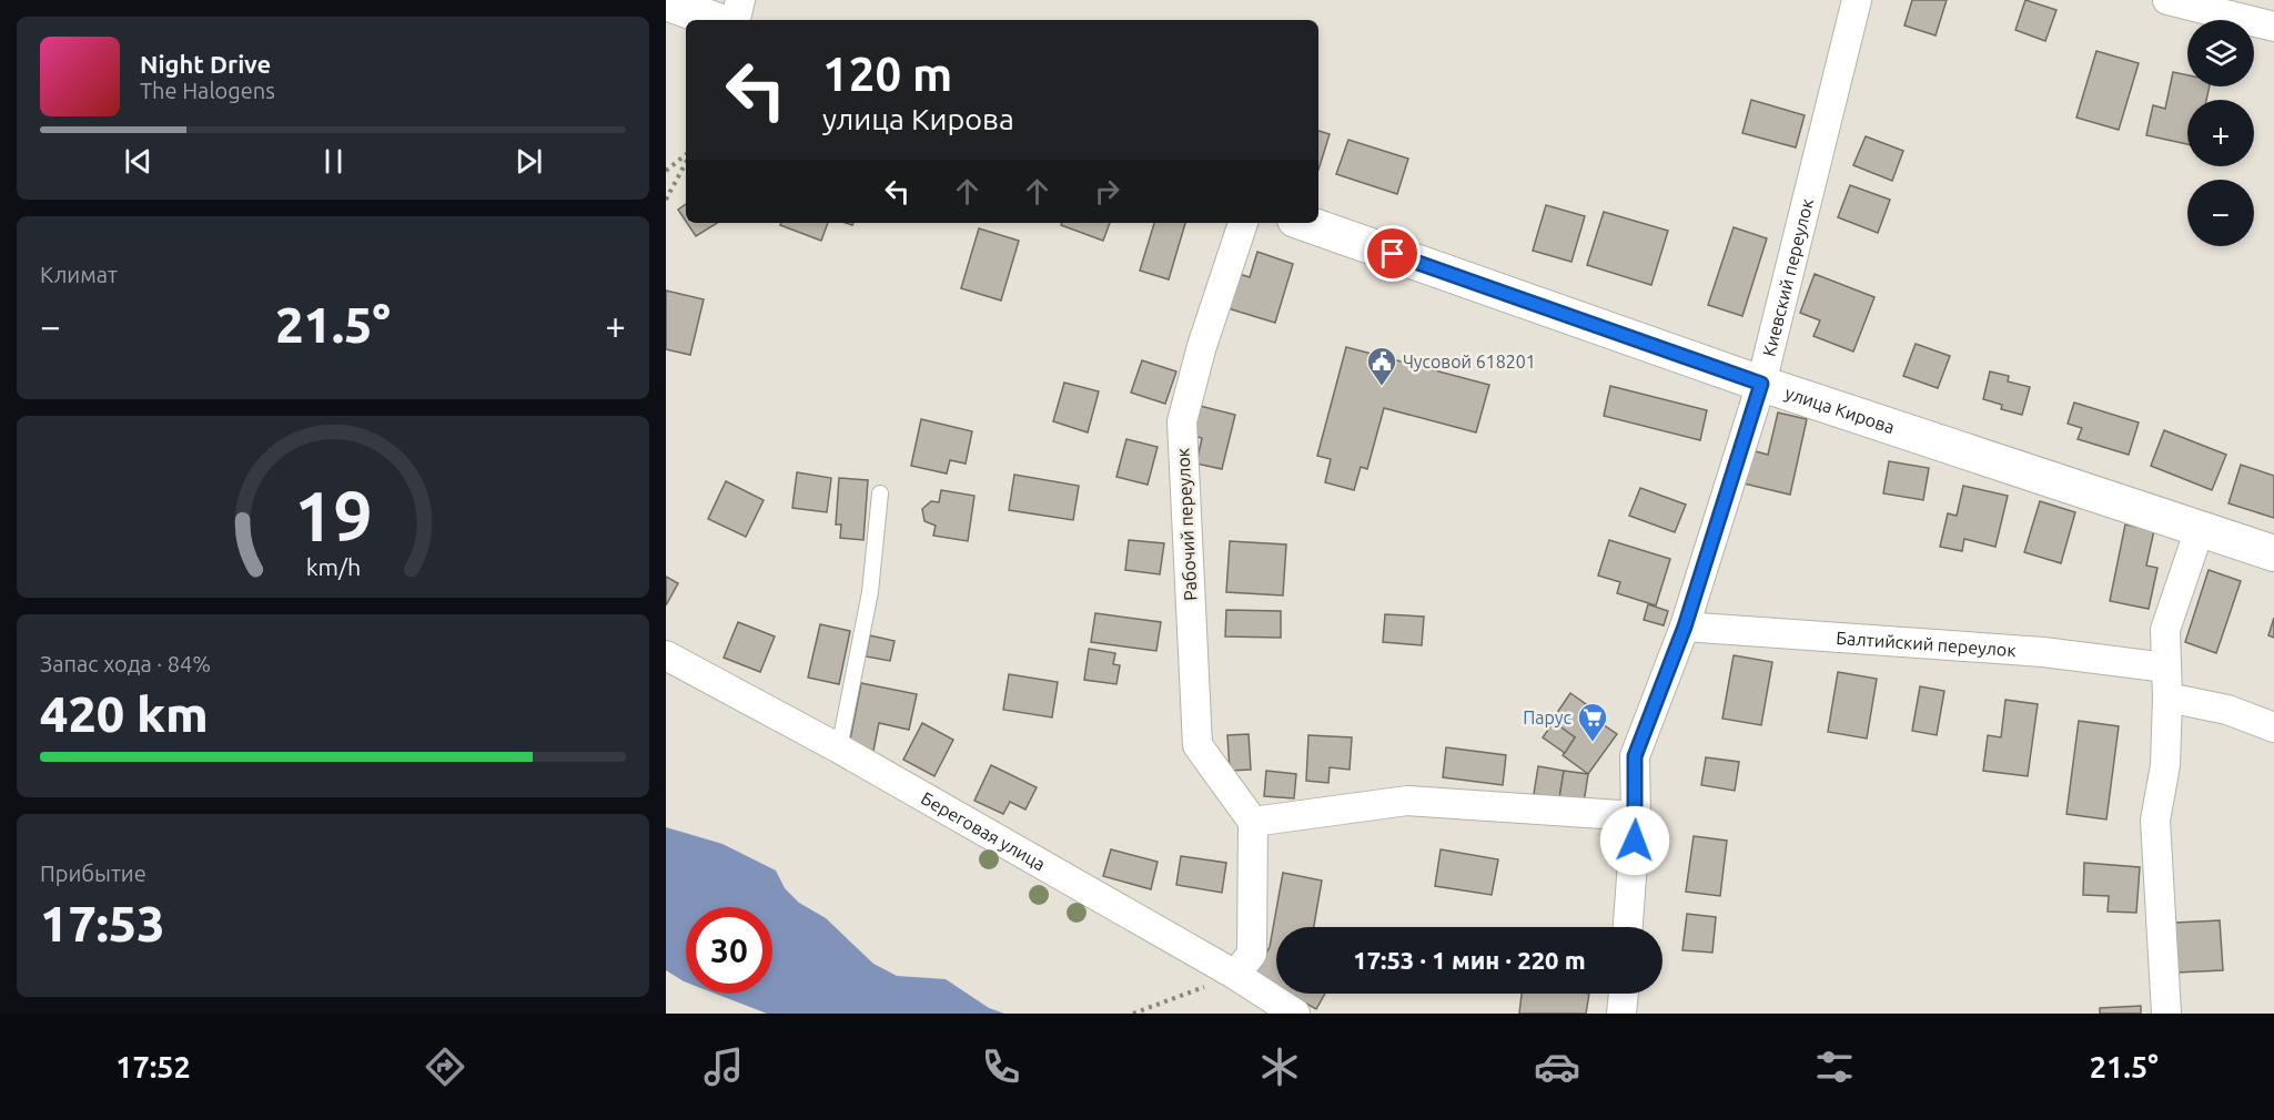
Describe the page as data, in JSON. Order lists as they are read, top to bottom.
{
  "streets": {
    "street": [
      "Киевский переулок",
      "улица Кирова",
      "Рабочий переулок",
      "Балтийский переулок",
      "Береговая улица"
    ]
  },
  "crossings": [
    ["Киевский переулок", "улица Кирова"],
    ["Киевский переулок", "Балтийский переулок"]
  ],
  "places": {
    "public building": ["Чусовой 618201"],
    "supermarket": ["Парус"]
  },
  "page": {
    "map_buttons": ["+", "−"],
    "turn": ["120 m", "улица Кирова"],
    "song": ["Night Drive", "The Halogens"],
    "tile": [
      "Климат",
      ["Запас хода · 84%", "420 km"],
      ["Прибытие", "17:53"]
    ],
    "heat": ["−", "21.5°", "+"],
    "limit": "30",
    "trip": "17:53 · 1 мин · 220 m",
    "tabs": ["17:52", "21.5°"],
    "gauge": ["19", "km/h"]
  }
}
